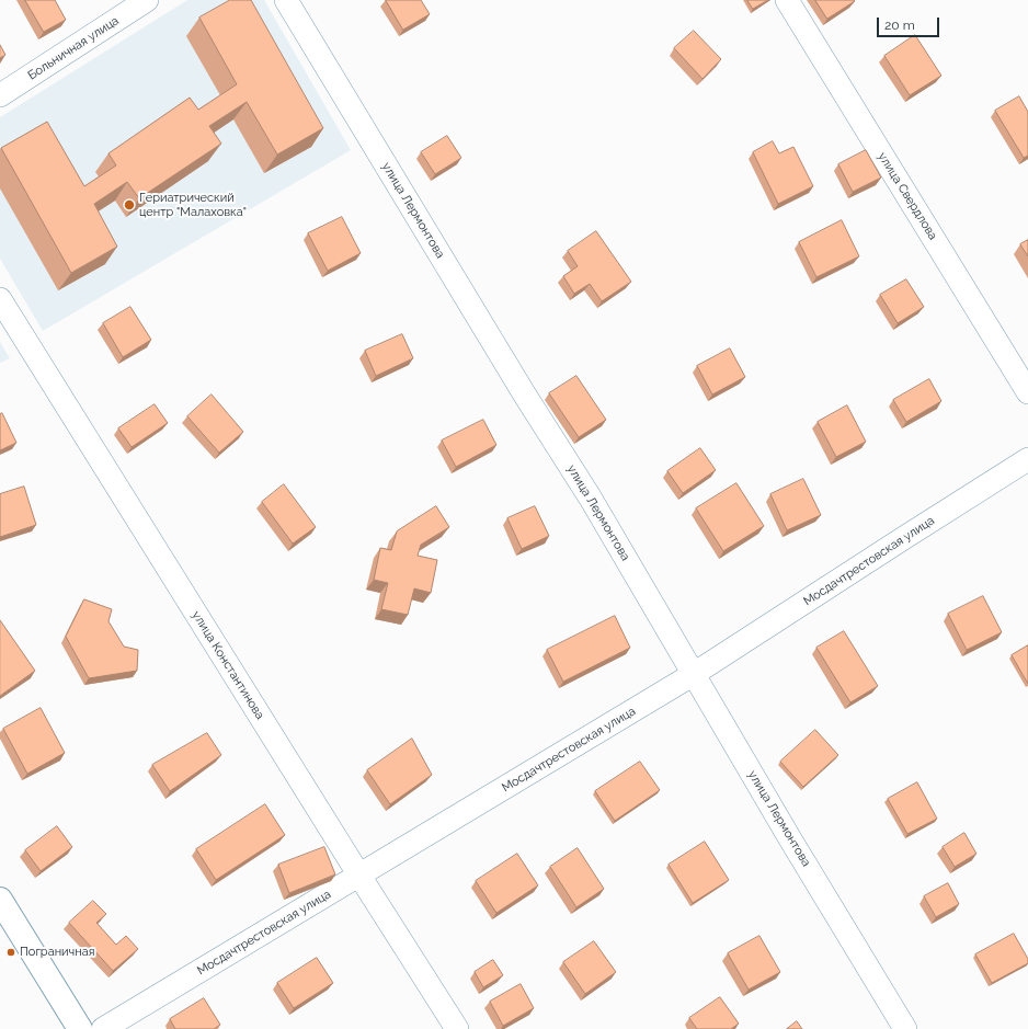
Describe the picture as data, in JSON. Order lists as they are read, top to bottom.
{
  "streets": {
    "street": [
      "Больничная улица",
      "улица Свердлова",
      "улица Лермонтова",
      "Мосдачтрестовская улица",
      "улица Константинова"
    ]
  },
  "crossings": [
    ["улица Лермонтова", "Мосдачтрестовская улица"],
    ["Мосдачтрестовская улица", "улица Константинова"]
  ],
  "places": ["Гериатрический центр \"Малаховка\"", "Пограничная"],
  "scale_bar": "20 m"
}
